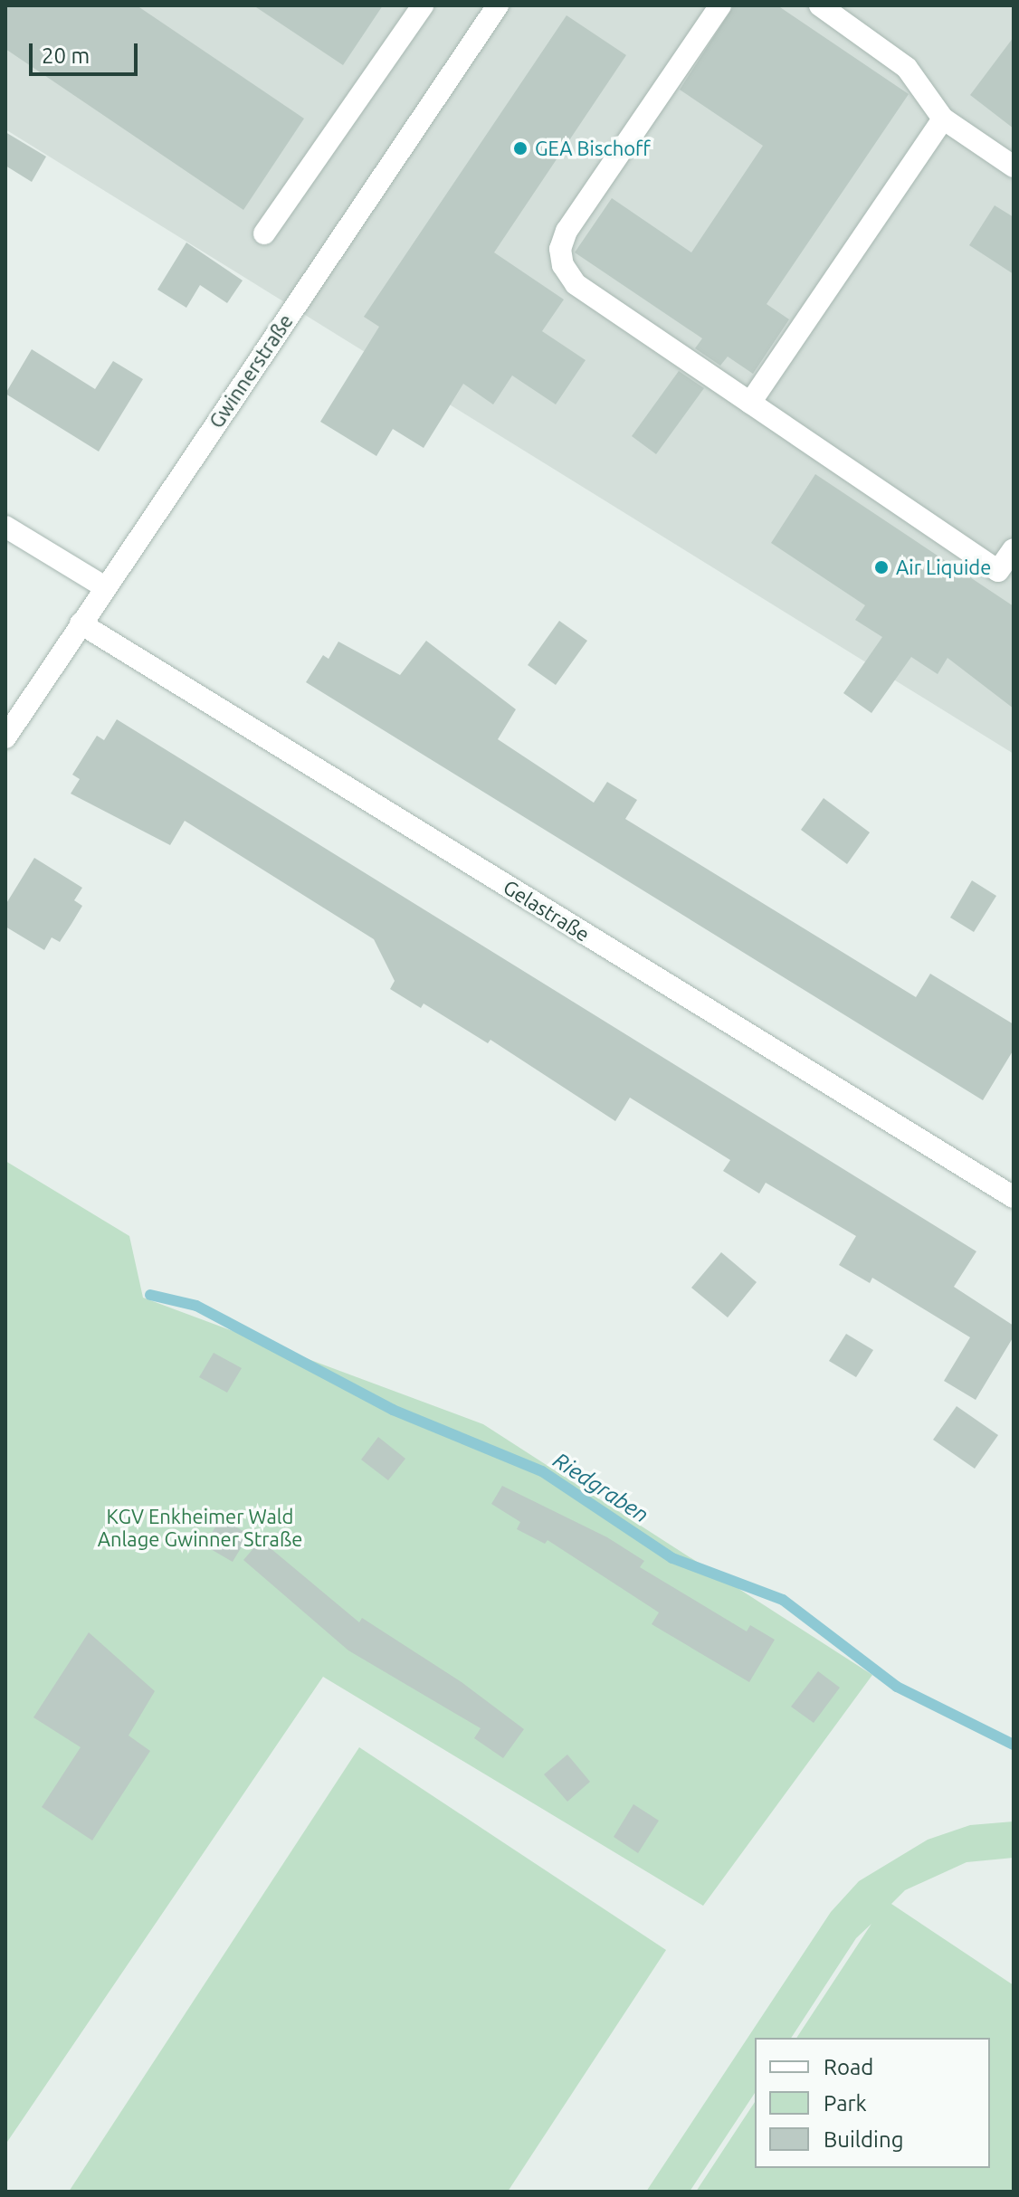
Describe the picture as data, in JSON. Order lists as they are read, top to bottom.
{
  "streets": {
    "street": ["Gwinnerstraße", "Gelastraße"]
  },
  "crossings": [
    ["Gwinnerstraße", "Gelastraße"]
  ],
  "water": ["Riedgraben"],
  "parks": ["KGV Enkheimer Wald Anlage Gwinner Straße"],
  "places": ["GEA Bischoff", "Air Liquide"],
  "legend": ["Road", "Park", "Building"],
  "scale_bar": "20 m"
}
